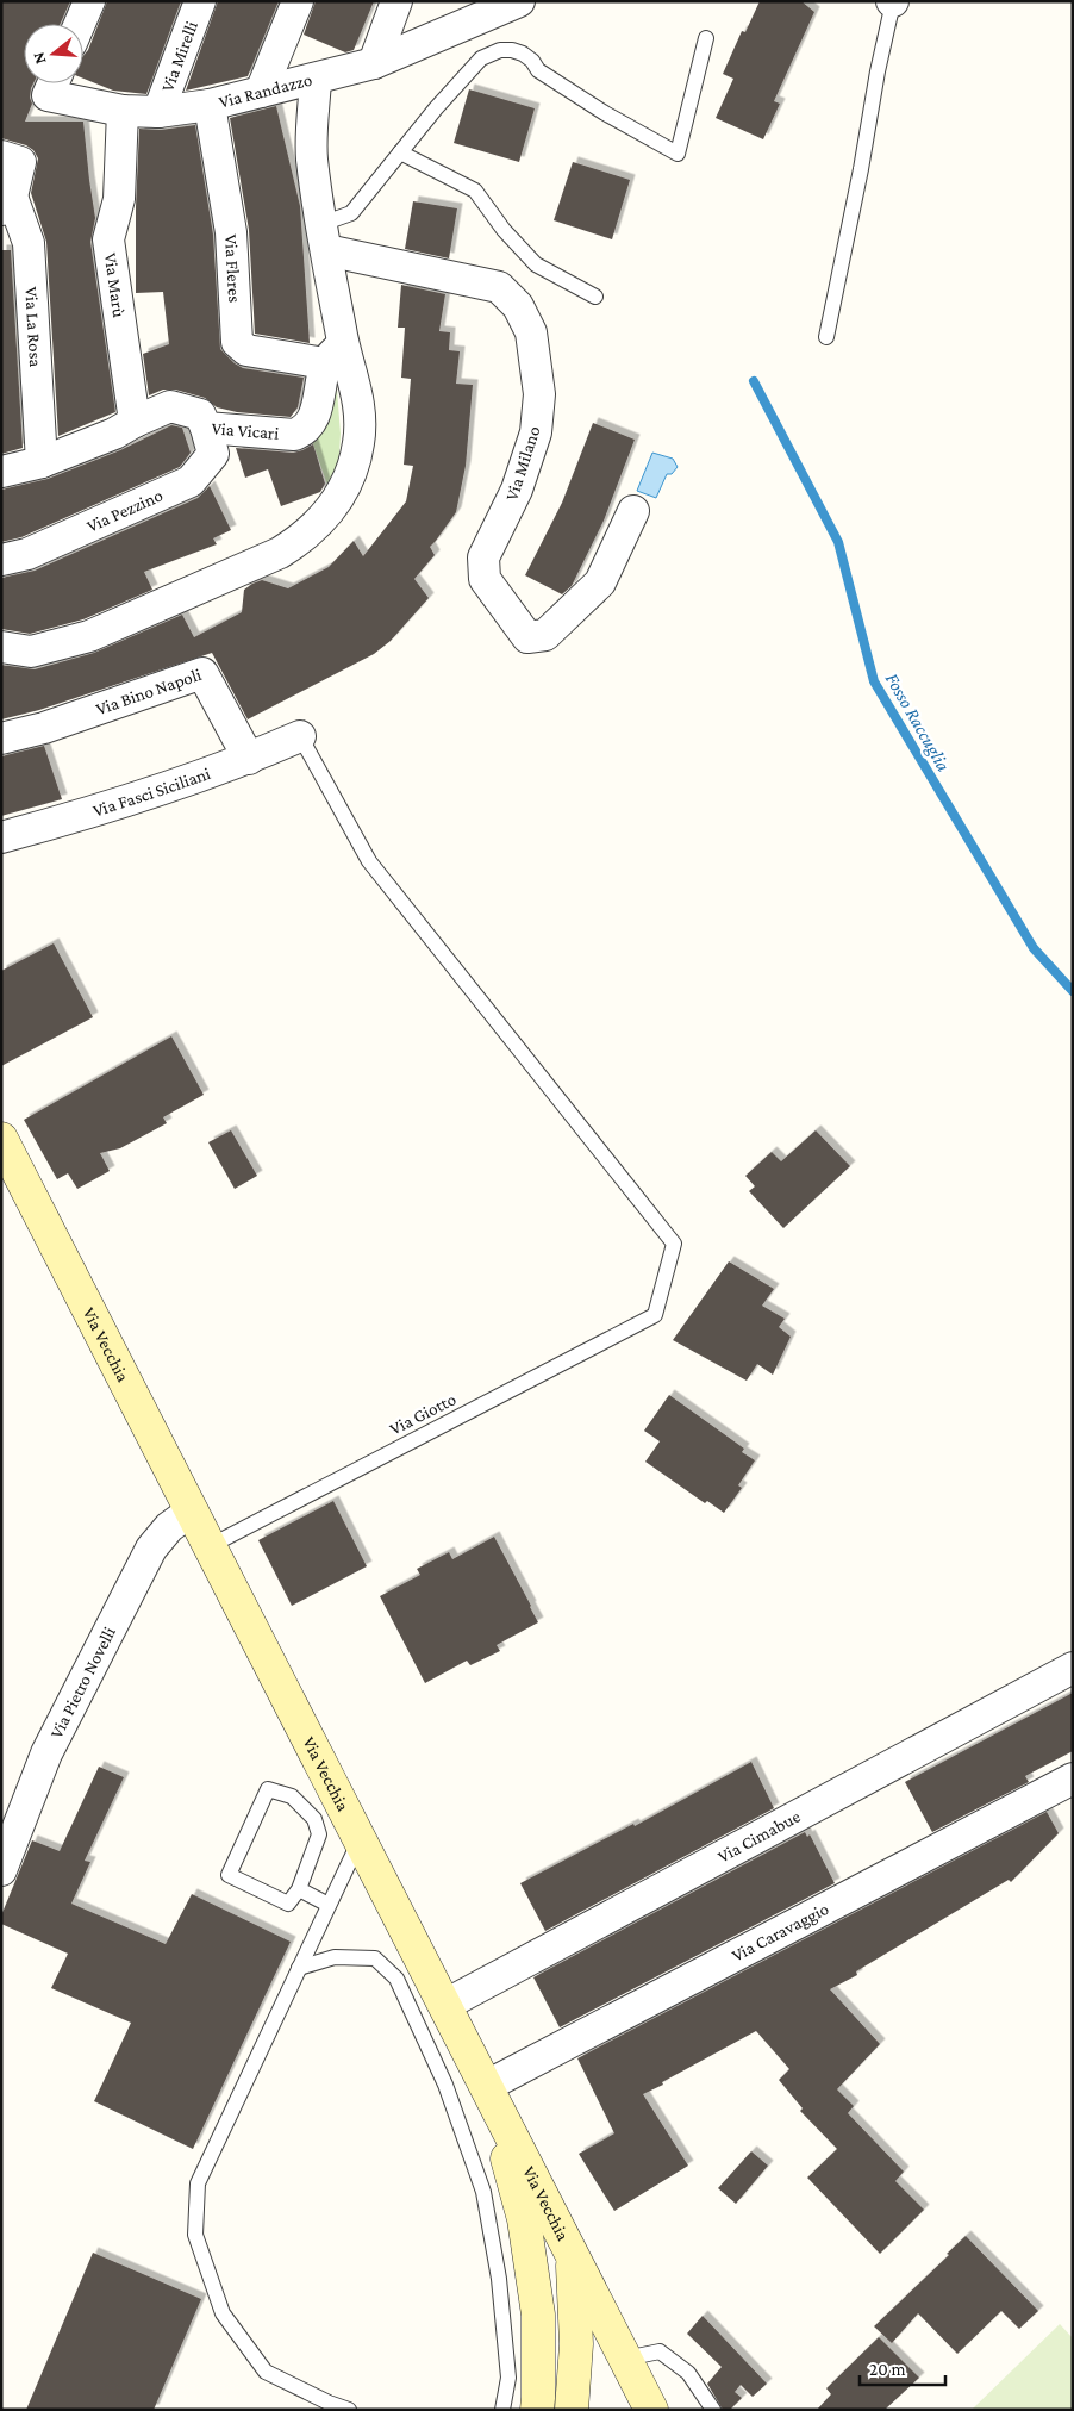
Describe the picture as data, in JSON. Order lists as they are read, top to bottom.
{
  "streets": {
    "street": [
      "Via Mirelli",
      "Via Randazzo",
      "Via Fleres",
      "Via Marù",
      "Via La Rosa",
      "Via Vicari",
      "Via Milano",
      "Via Pezzino",
      "Via Bino Napoli",
      "Via Fasci Siciliani",
      "Via Vecchia",
      "Via Pietro Novelli",
      "Via Cimabue",
      "Via Caravaggio"
    ],
    "lane": ["Via Giotto"]
  },
  "crossings": [
    ["Via Mirelli", "Via Randazzo"],
    ["Via Randazzo", "Via Fleres"],
    ["Via Randazzo", "Via Marù"],
    ["Via Fleres", "Via Vicari"],
    ["Via Marù", "Via Vicari"],
    ["Via La Rosa", "Via Vicari"],
    ["Via Vicari", "Via Pezzino"],
    ["Via Bino Napoli", "Via Fasci Siciliani"],
    ["Via Fasci Siciliani", "Via Giotto"],
    ["Via Vecchia", "Via Giotto"],
    ["Via Vecchia", "Via Pietro Novelli"],
    ["Via Vecchia", "Via Cimabue"],
    ["Via Vecchia", "Via Caravaggio"]
  ],
  "water": ["Fosso Raccuglia"],
  "scale_bar": "20 m",
  "north": "left"
}
